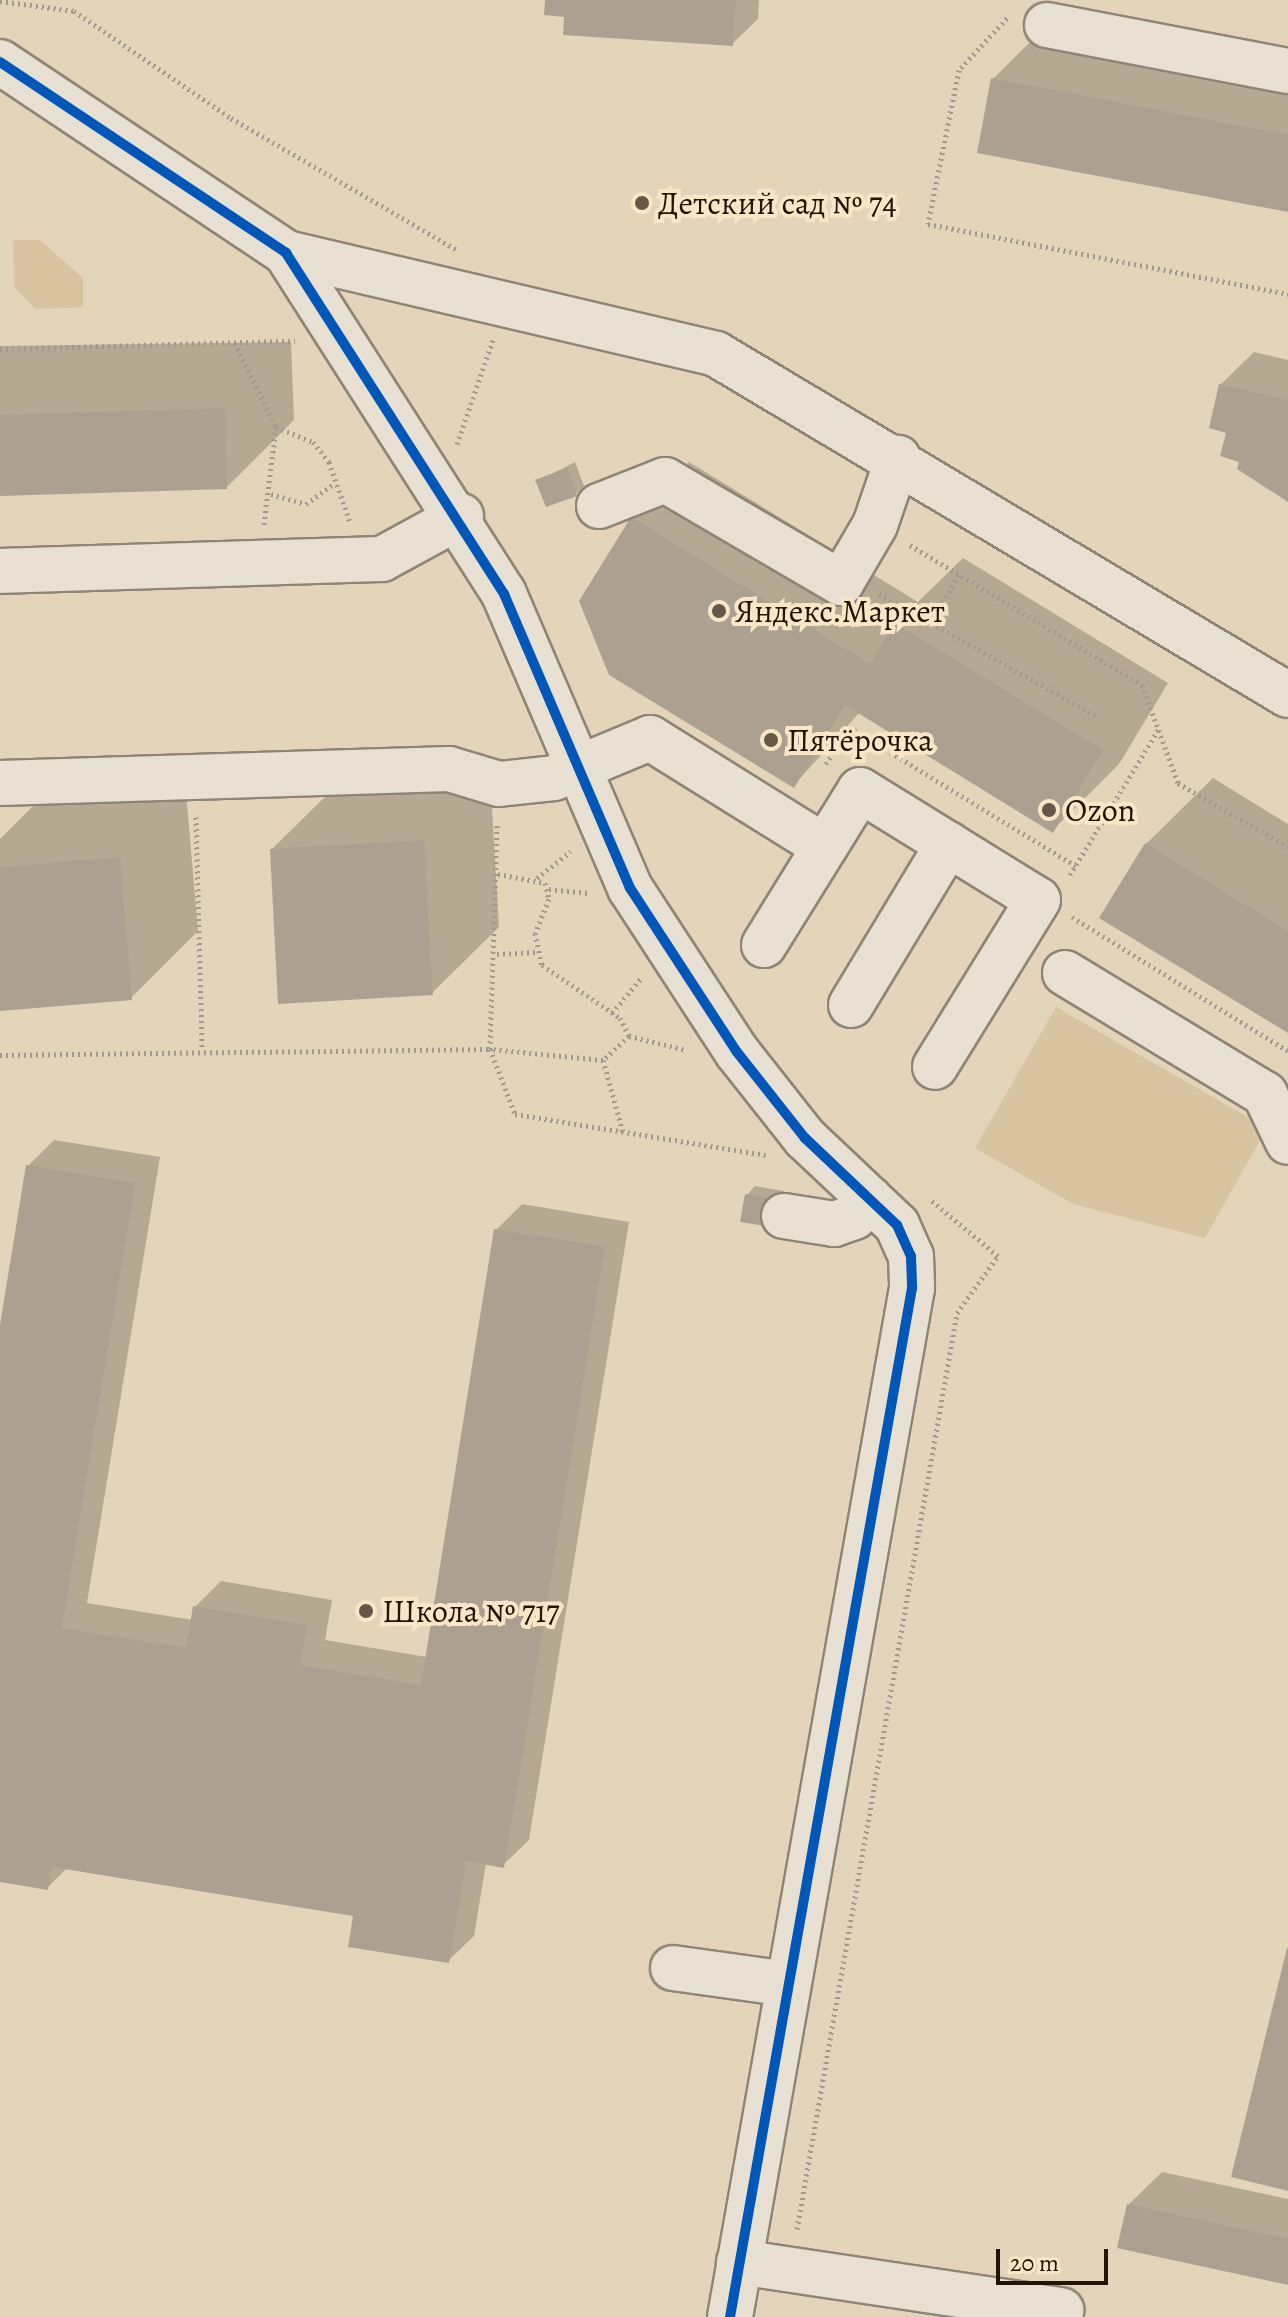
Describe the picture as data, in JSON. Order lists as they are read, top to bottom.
{
  "places": [
    "Детский сад № 74",
    "Яндекс.Маркет",
    "Пятёрочка",
    "Ozon",
    "Школа № 717"
  ],
  "scale_bar": "20 m"
}
